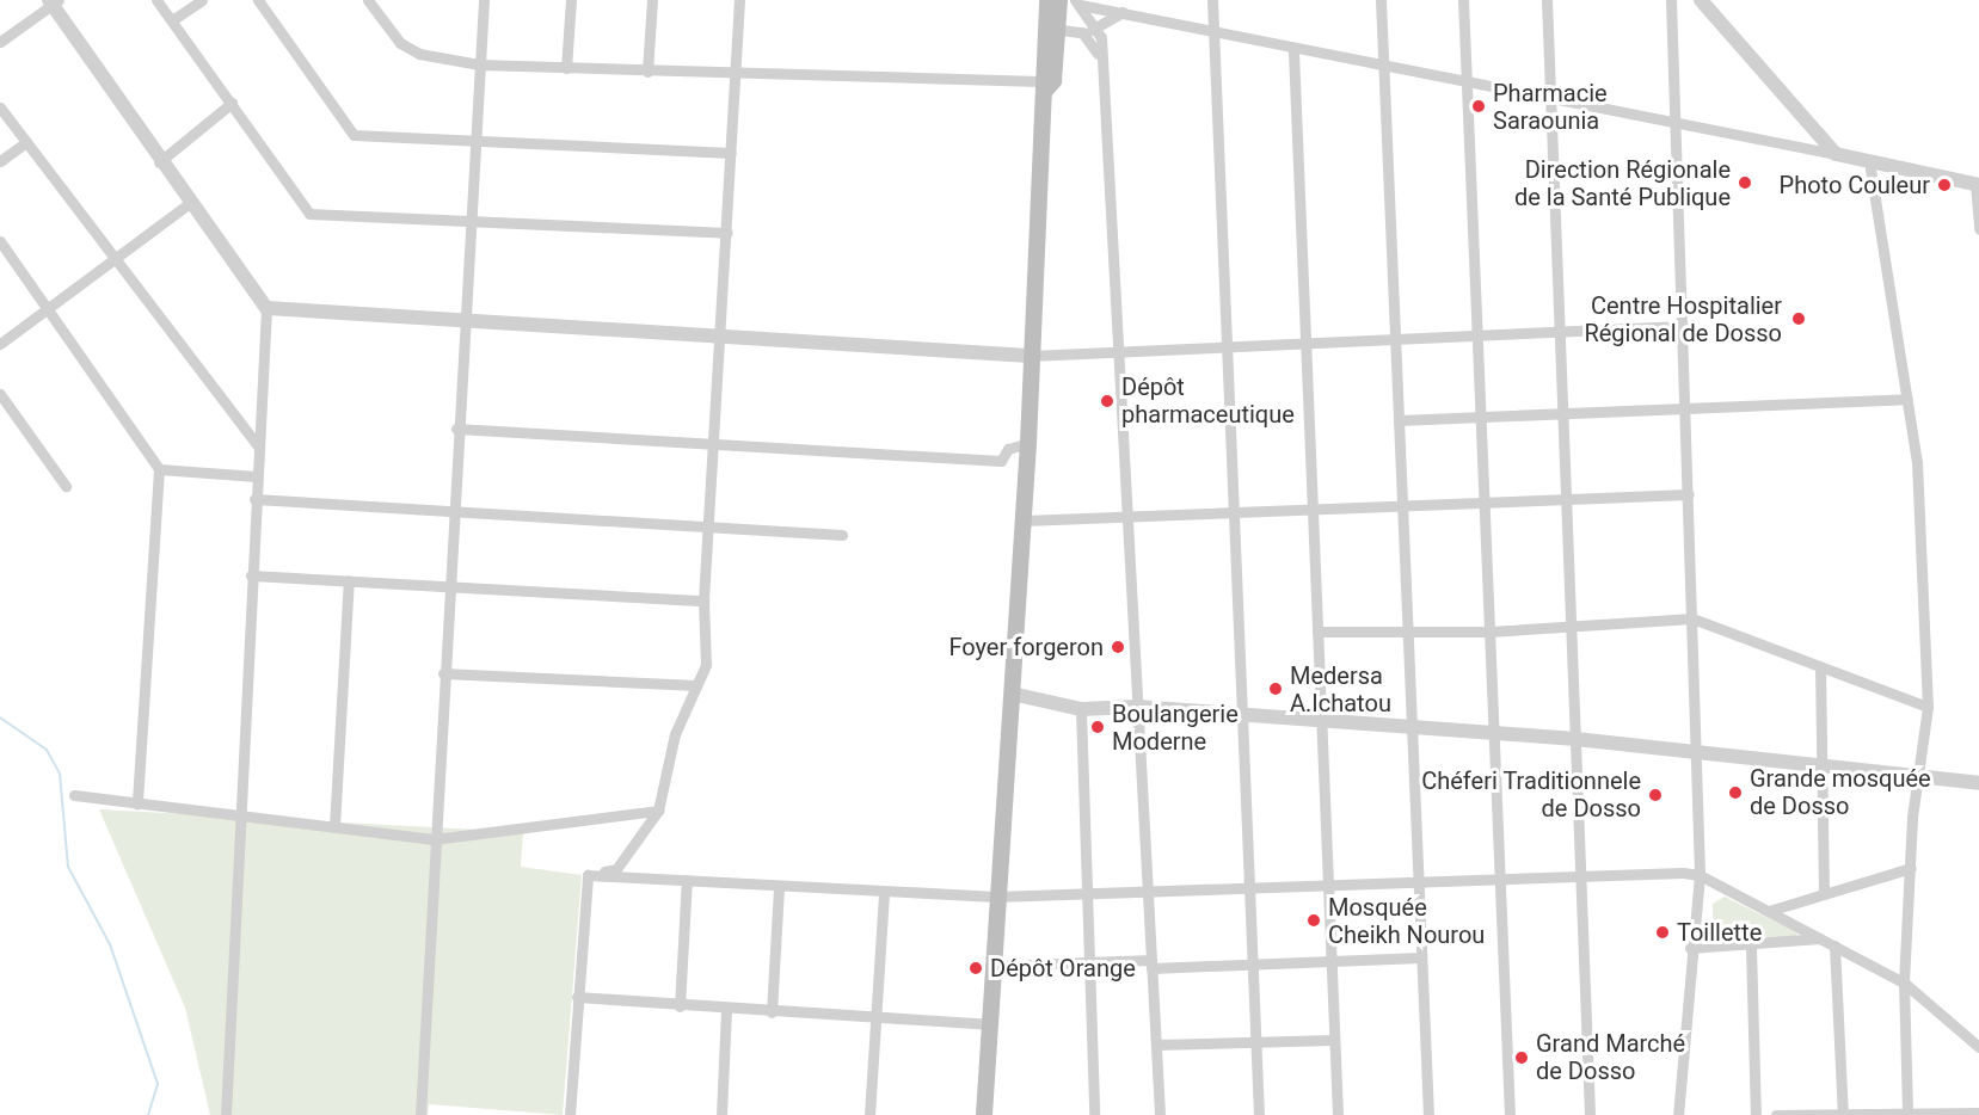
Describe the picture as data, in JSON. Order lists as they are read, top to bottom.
{
  "places": [
    "Pharmacie Saraounia",
    "Direction Régionale de la Santé Publique",
    "Photo Couleur",
    "Centre Hospitalier Régional de Dosso",
    "Dépôt pharmaceutique",
    "Foyer forgeron",
    "Medersa A.Ichatou",
    "Boulangerie Moderne",
    "Grande mosquée de Dosso",
    "Chéferi Traditionnele de Dosso",
    "Mosquée Cheikh Nourou",
    "Toillette",
    "Dépôt Orange",
    "Grand Marché de Dosso"
  ]
}
